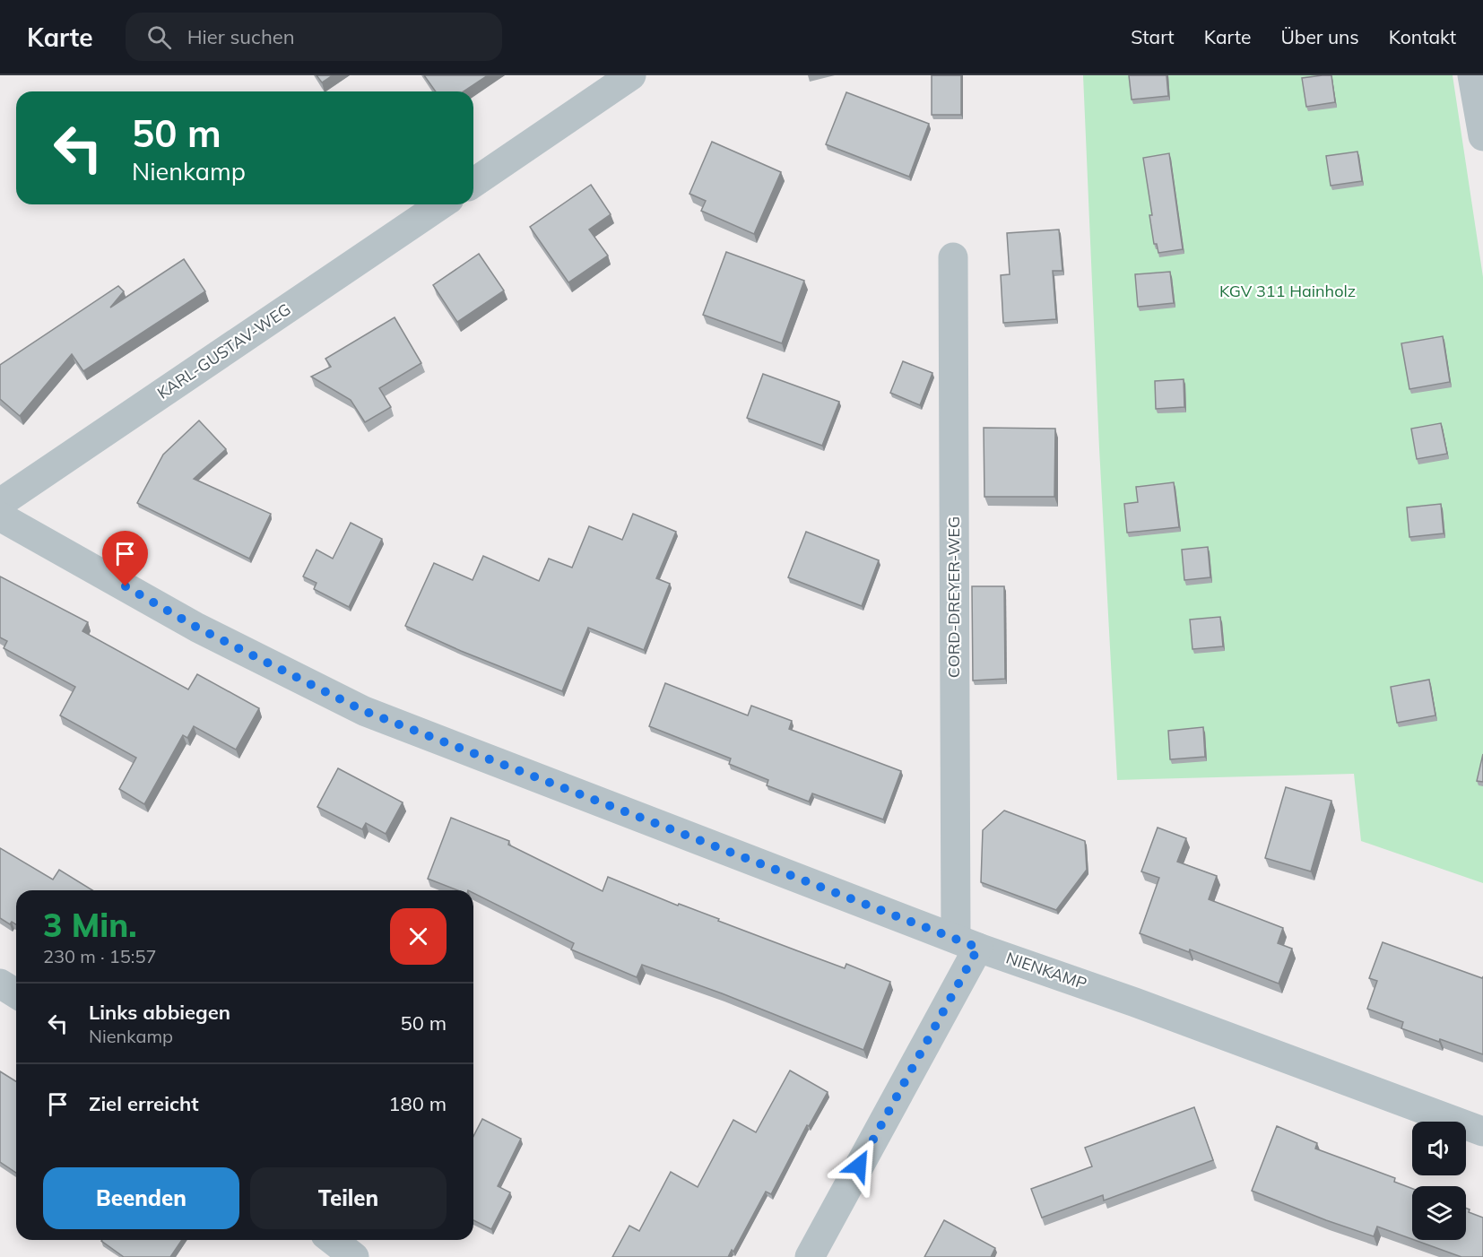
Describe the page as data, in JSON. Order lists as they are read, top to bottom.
{
  "streets": {
    "street": ["KARL-GUSTAV-WEG", "CORD-DREYER-WEG", "NIENKAMP"]
  },
  "crossings": [
    ["CORD-DREYER-WEG", "NIENKAMP"]
  ],
  "parks": ["KGV 311 Hainholz"],
  "page": {
    "header": "Karte",
    "search": "Hier suchen",
    "nav": [
      "Start",
      "Karte",
      "Über uns",
      "Kontakt"
    ],
    "turn": ["50 m", "Nienkamp"],
    "heading": ["3 Min.", "230 m · 15:57"],
    "list": [
      {
        "name": "Links abbiegen",
        "note": "Nienkamp",
        "value": "50 m"
      },
      {
        "name": "Ziel erreicht",
        "value": "180 m"
      }
    ],
    "buttons": ["Beenden", "Teilen"]
  }
}
